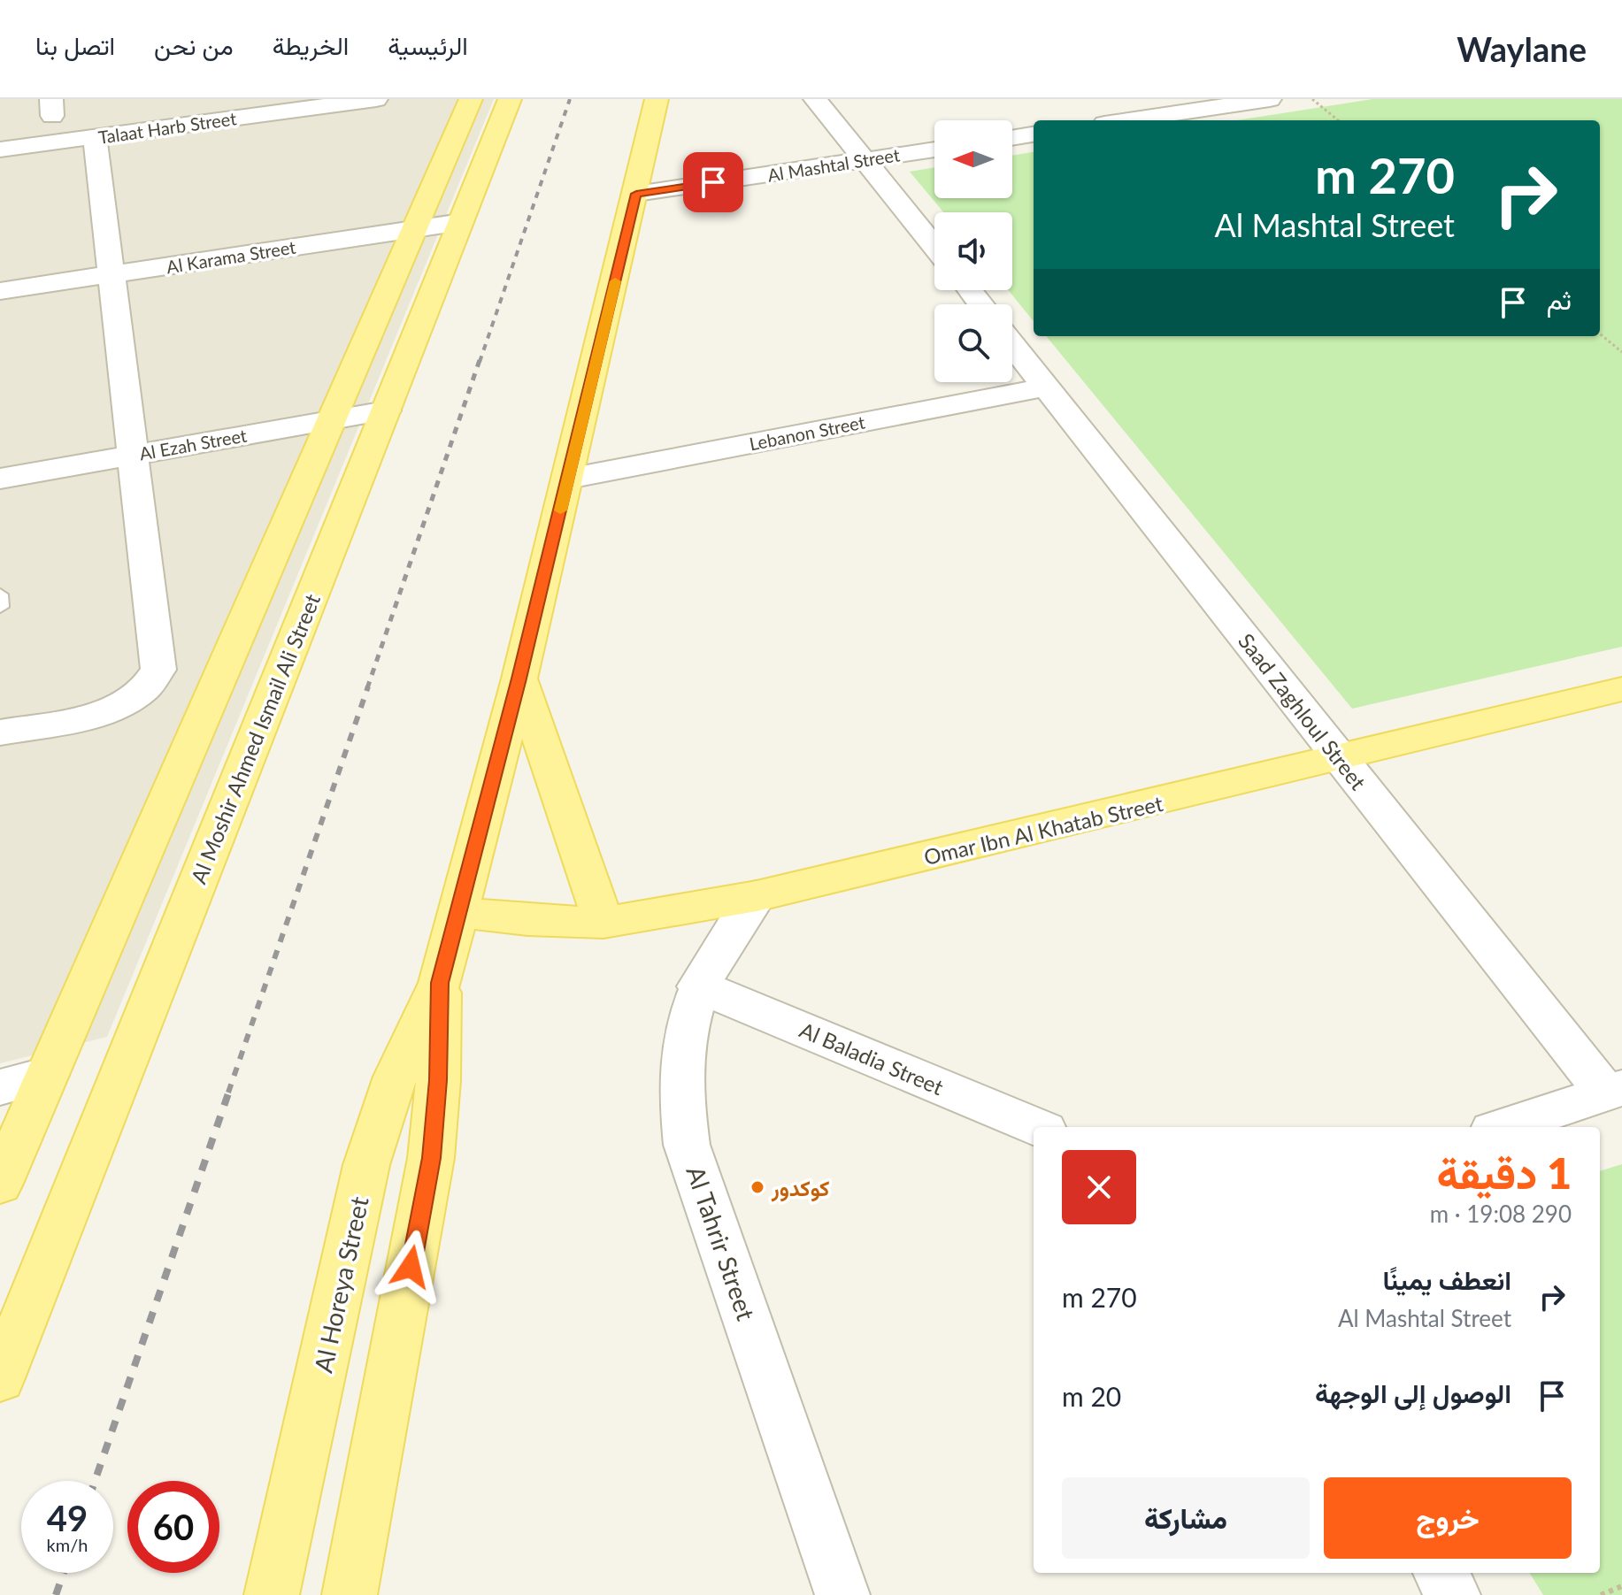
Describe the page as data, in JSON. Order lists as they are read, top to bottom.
{
  "streets": {
    "main road": ["Al Moshir Ahmed Ismail Ali Street", "Omar Ibn Al Khatab Street", "Al Horeya Street"],
    "street": [
      "Talaat Harb Street",
      "Al Mashtal Street",
      "Al Karama Street",
      "Lebanon Street",
      "Al Ezah Street",
      "Saad Zaghloul Street",
      "Al Baladia Street",
      "Al Tahrir Street"
    ]
  },
  "crossings": [
    ["Al Mashtal Street", "Al Horeya Street"],
    ["Al Karama Street", "Al Moshir Ahmed Ismail Ali Street"],
    ["Lebanon Street", "Saad Zaghloul Street"],
    ["Lebanon Street", "Al Horeya Street"],
    ["Al Ezah Street", "Al Moshir Ahmed Ismail Ali Street"],
    ["Saad Zaghloul Street", "Omar Ibn Al Khatab Street"],
    ["Omar Ibn Al Khatab Street", "Al Tahrir Street"],
    ["Omar Ibn Al Khatab Street", "Al Horeya Street"],
    ["Al Baladia Street", "Al Tahrir Street"]
  ],
  "places": ["كوكدور"],
  "north": "left",
  "page": {
    "header": "Waylane",
    "nav": [
      "الرئيسية",
      "الخريطة",
      "من نحن",
      "اتصل بنا"
    ],
    "turn": ["270 m", "Al Mashtal Street"],
    "then": "ثم",
    "heading": ["1 دقيقة", "290 m · 19:08"],
    "list": [
      {
        "name": "انعطف يمينًا",
        "note": "Al Mashtal Street",
        "value": "270 m"
      },
      {
        "name": "الوصول إلى الوجهة",
        "value": "20 m"
      }
    ],
    "buttons": ["خروج", "مشاركة"],
    "speed": "49 km/h",
    "limit": "60"
  }
}
